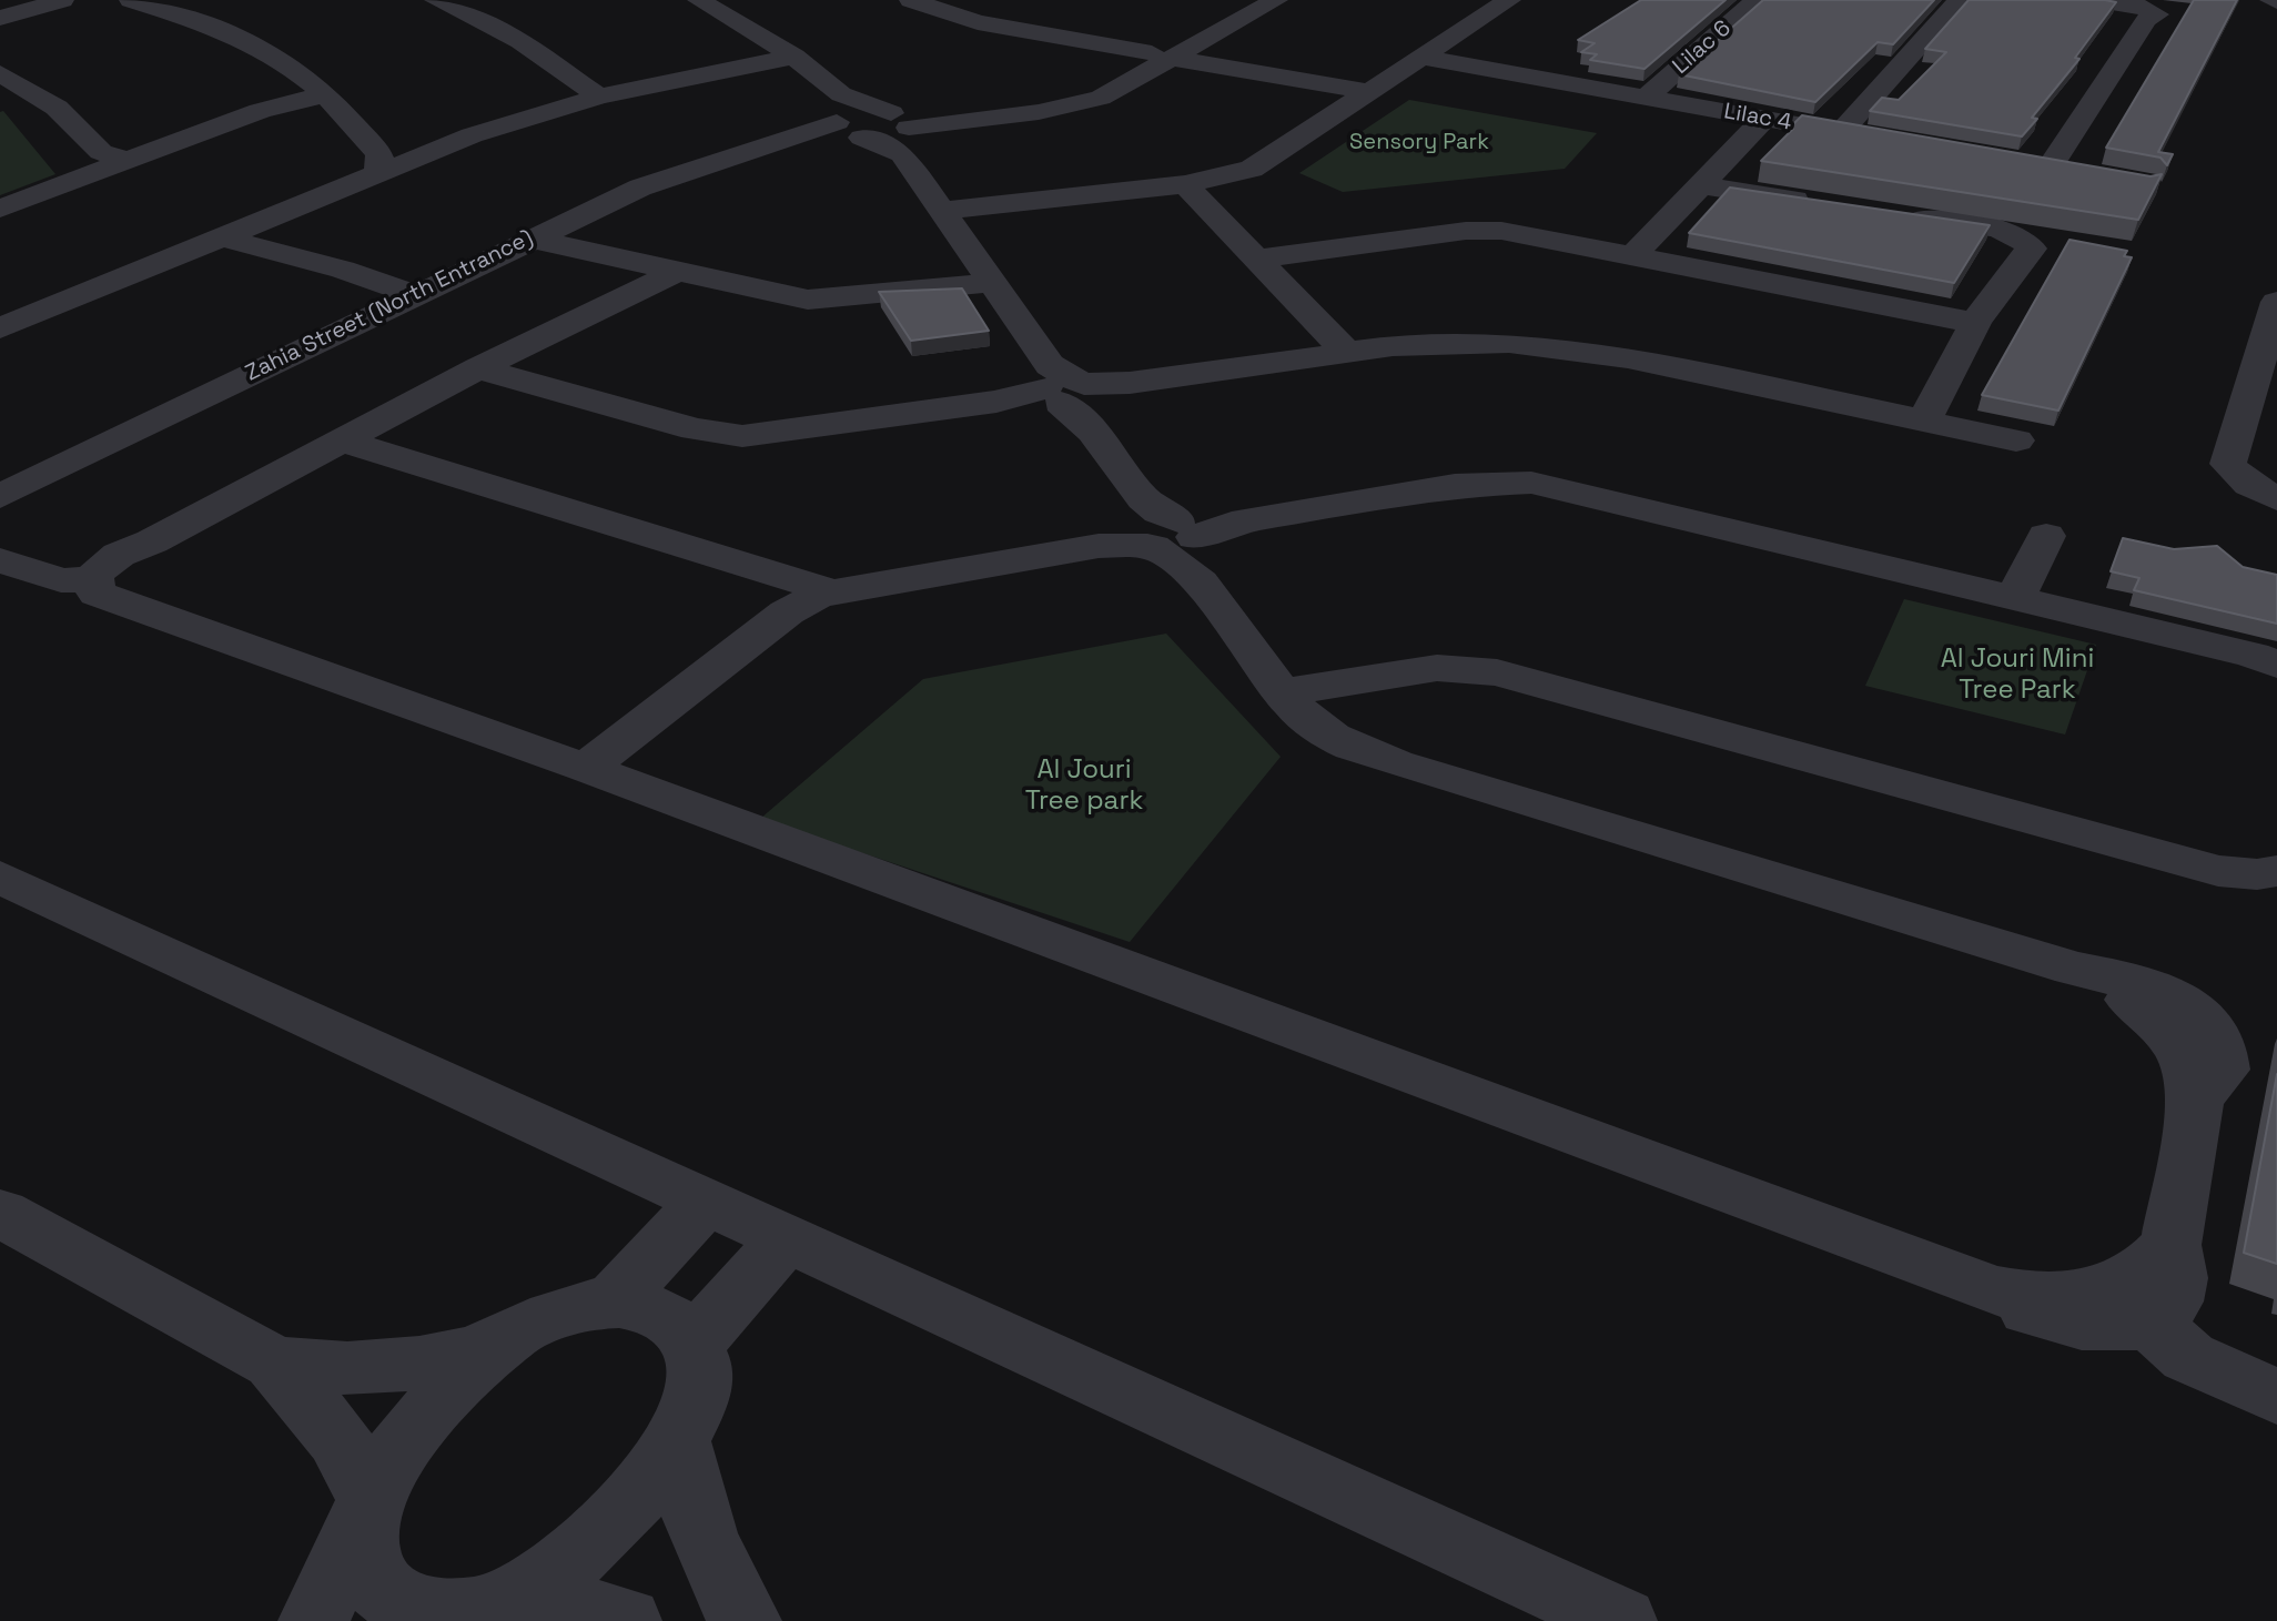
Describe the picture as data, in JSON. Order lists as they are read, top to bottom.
{
  "streets": {
    "street": ["Lilac 6", "Lilac 4", "Zahia Street (North Entrance)"]
  },
  "crossings": [
    ["Lilac 6", "Lilac 4"]
  ],
  "parks": ["Sensory Park", "Al Jouri Mini Tree Park", "Al Jouri Tree park"]
}
